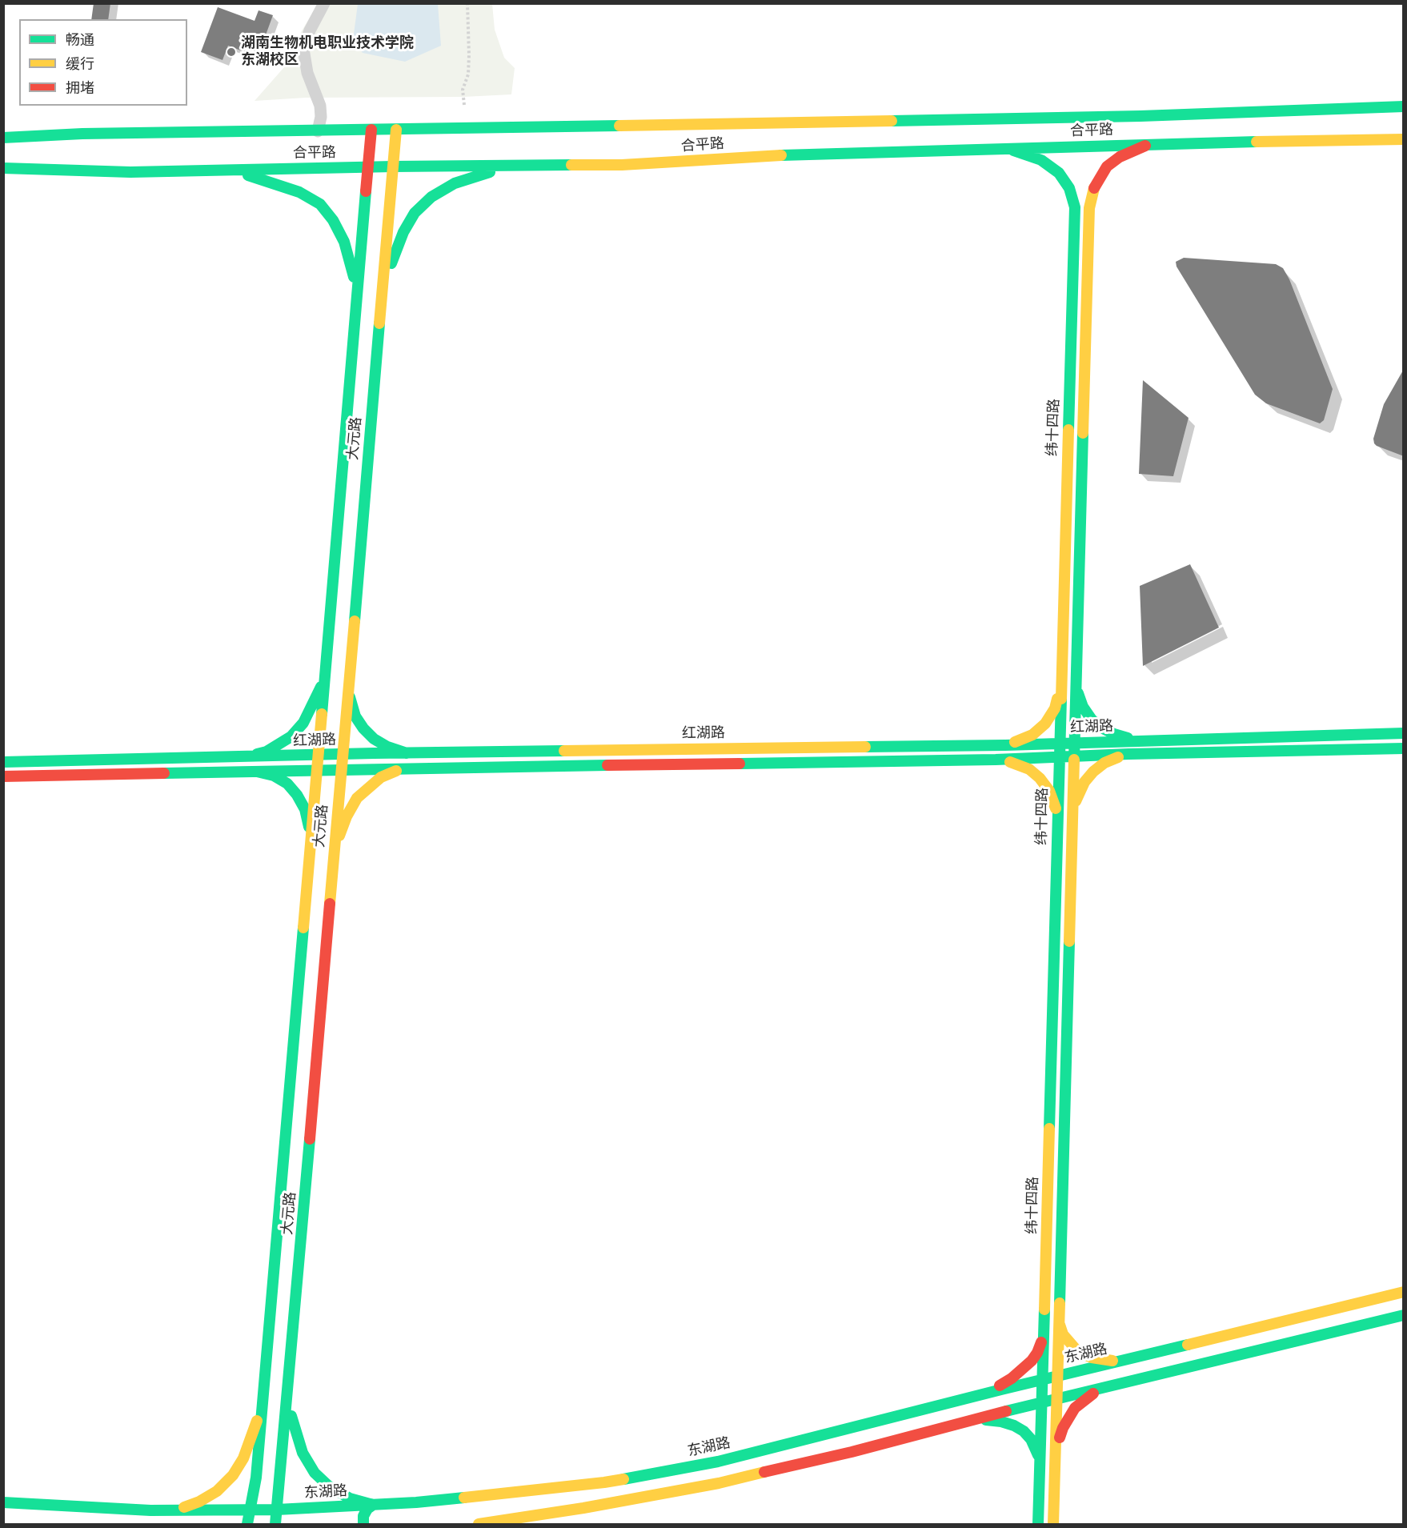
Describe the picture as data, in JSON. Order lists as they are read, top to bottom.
{
  "streets": {
    "main road": [
      "合平路",
      "纬十四路",
      "大元路",
      "红湖路",
      "东湖路"
    ]
  },
  "crossings": [
    ["合平路", "纬十四路"],
    ["合平路", "大元路"],
    ["纬十四路", "红湖路"],
    ["纬十四路", "东湖路"],
    ["大元路", "红湖路"],
    ["大元路", "东湖路"]
  ],
  "places": ["湖南生物机电职业技术学院 东湖校区"],
  "legend": ["畅通", "缓行", "拥堵"]
}
